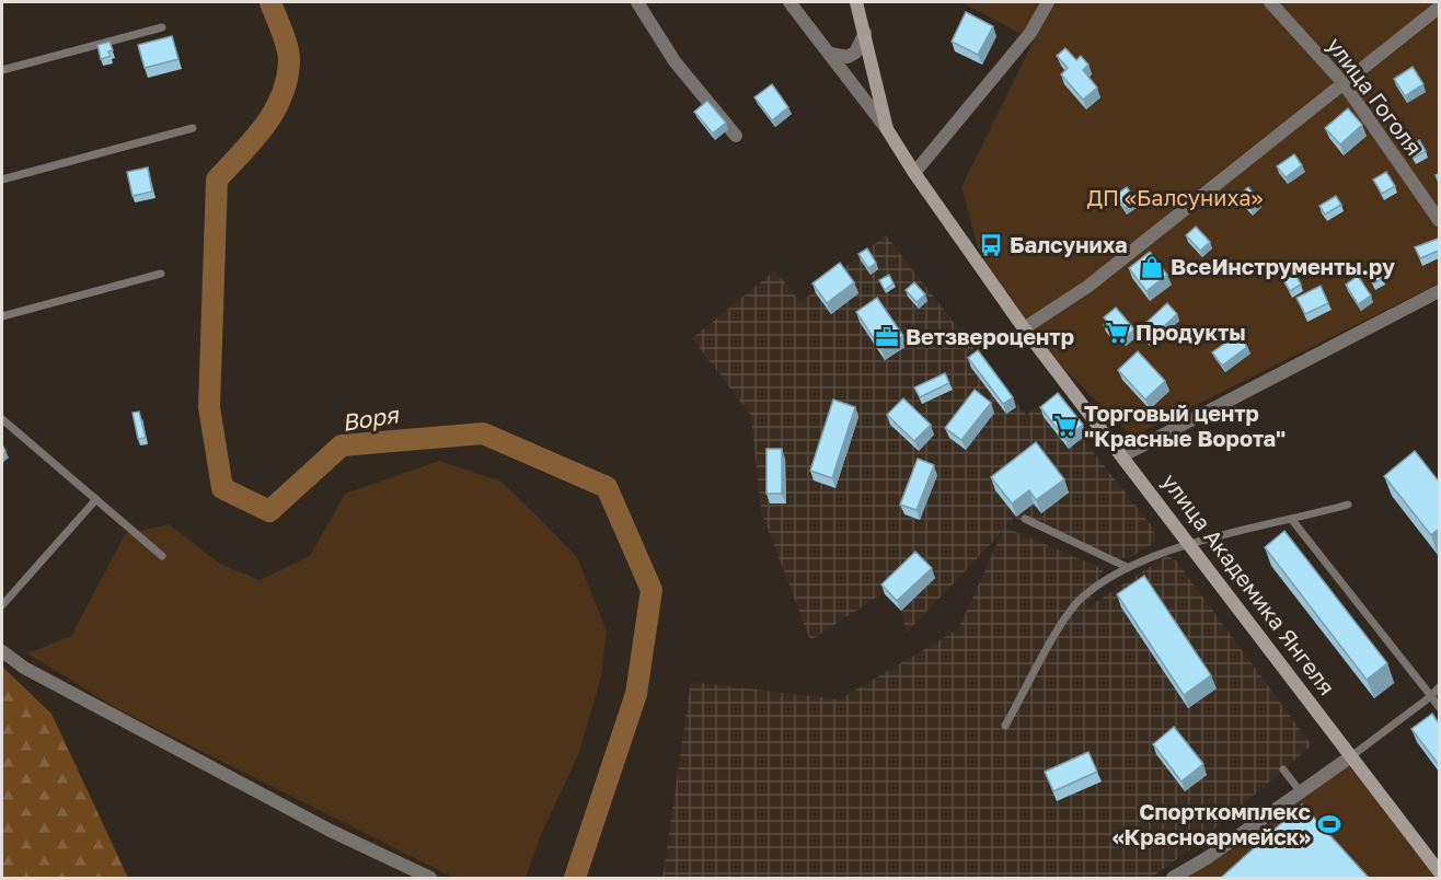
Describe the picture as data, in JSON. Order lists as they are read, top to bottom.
{
  "streets": {
    "main road": ["улица Академика Янгеля"],
    "street": ["улица Гоголя"]
  },
  "water": ["Воря"],
  "parks": ["ДП «Балсуниха»"],
  "places": {
    "bus stop": ["Балсуниха"],
    "shop": ["ВсеИнструменты.ру"],
    "supermarket": ["Продукты", "Торговый центр \"Красные Ворота\""],
    "office": ["Ветзвероцентр"],
    "sports": ["Спорткомплекс «Красноармейск»"]
  }
}
